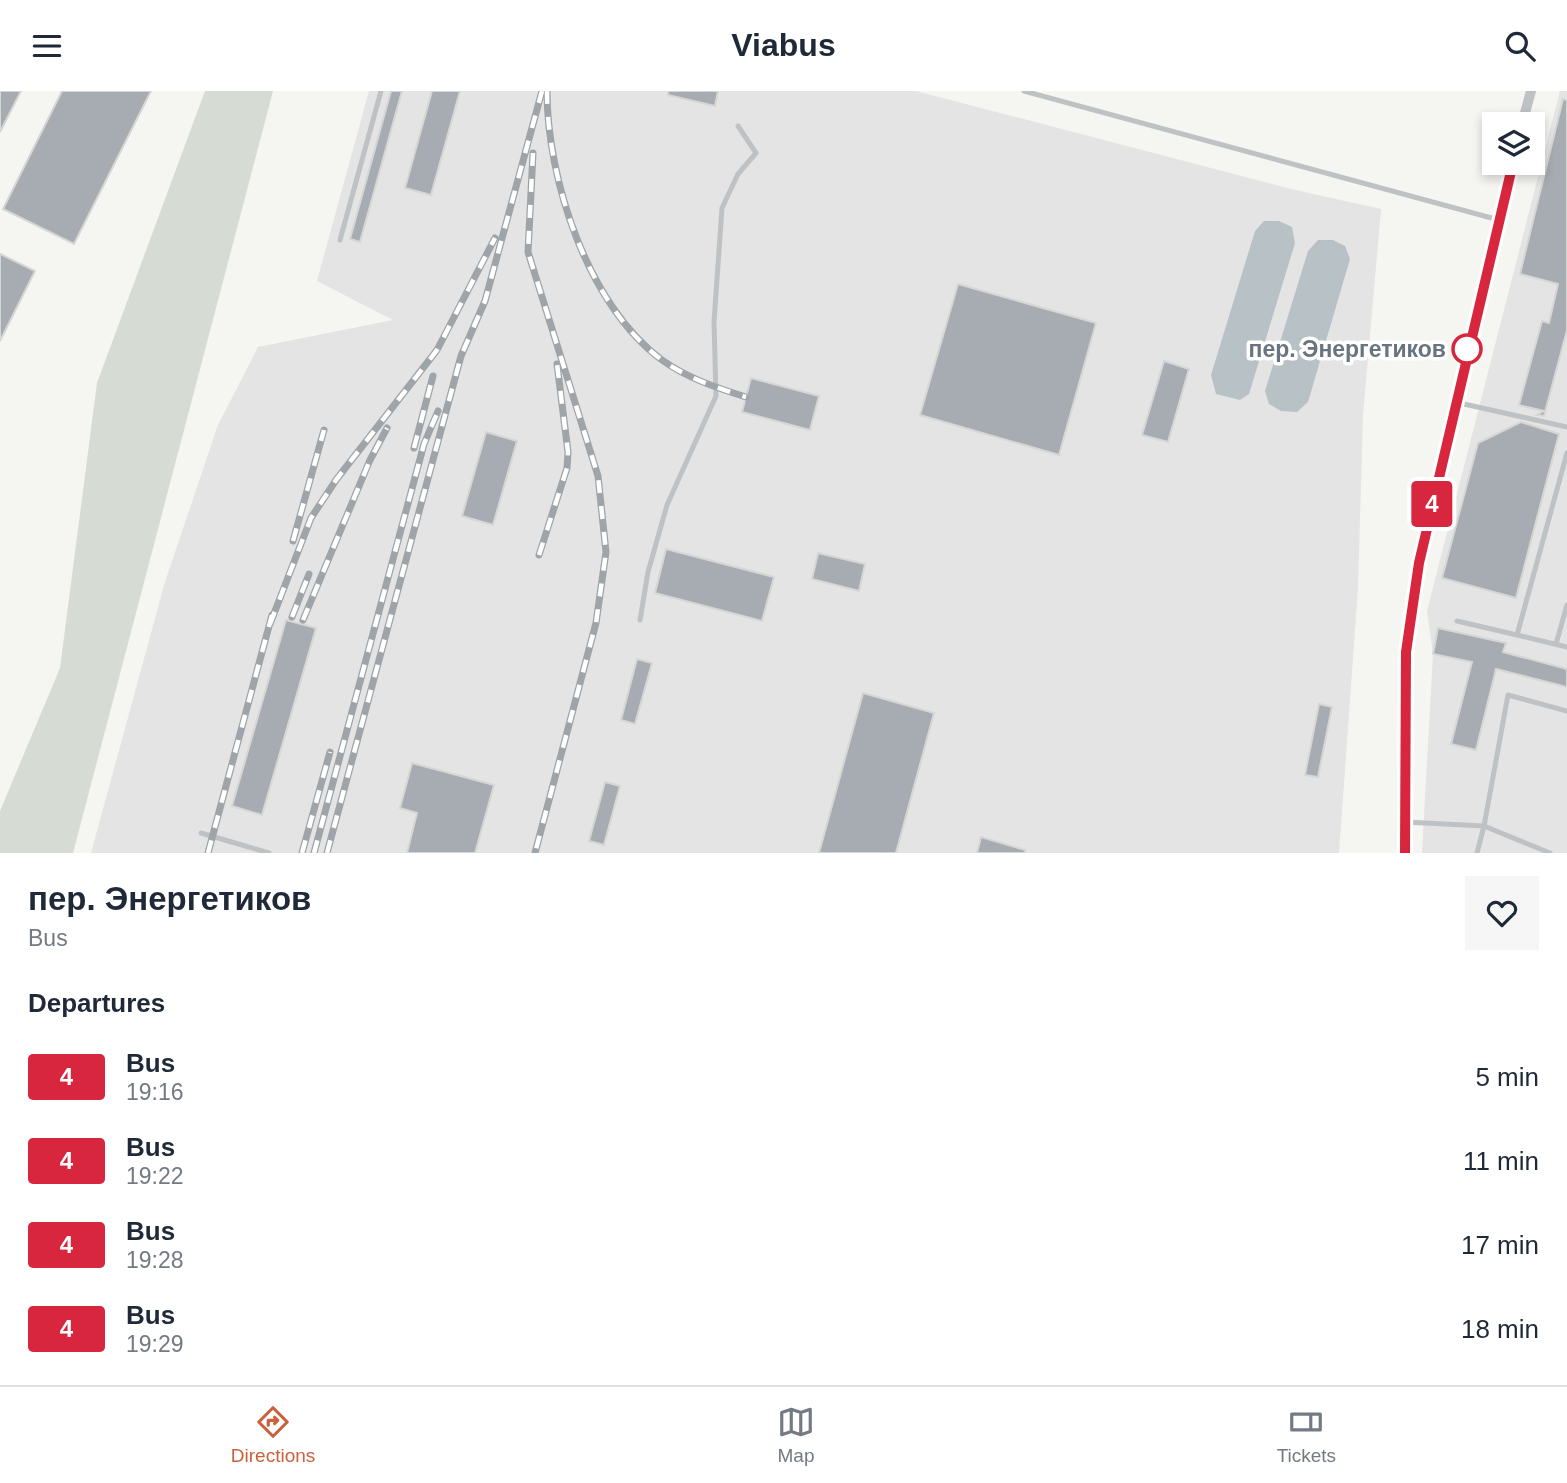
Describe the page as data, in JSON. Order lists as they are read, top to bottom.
{
  "places": ["пер. Энергетиков"],
  "lines": ["bus line 4"],
  "page": {
    "header": "Viabus",
    "on_map": "4",
    "heading": [
      ["пер. Энергетиков", "Bus"],
      "Departures"
    ],
    "list": [
      {
        "mark": "4",
        "name": "Bus",
        "note": "19:16",
        "value": "5 min"
      },
      {
        "mark": "4",
        "name": "Bus",
        "note": "19:22",
        "value": "11 min"
      },
      {
        "mark": "4",
        "name": "Bus",
        "note": "19:28",
        "value": "17 min"
      },
      {
        "mark": "4",
        "name": "Bus",
        "note": "19:29",
        "value": "18 min"
      }
    ],
    "tabs": ["Directions", "Map", "Tickets"]
  }
}
